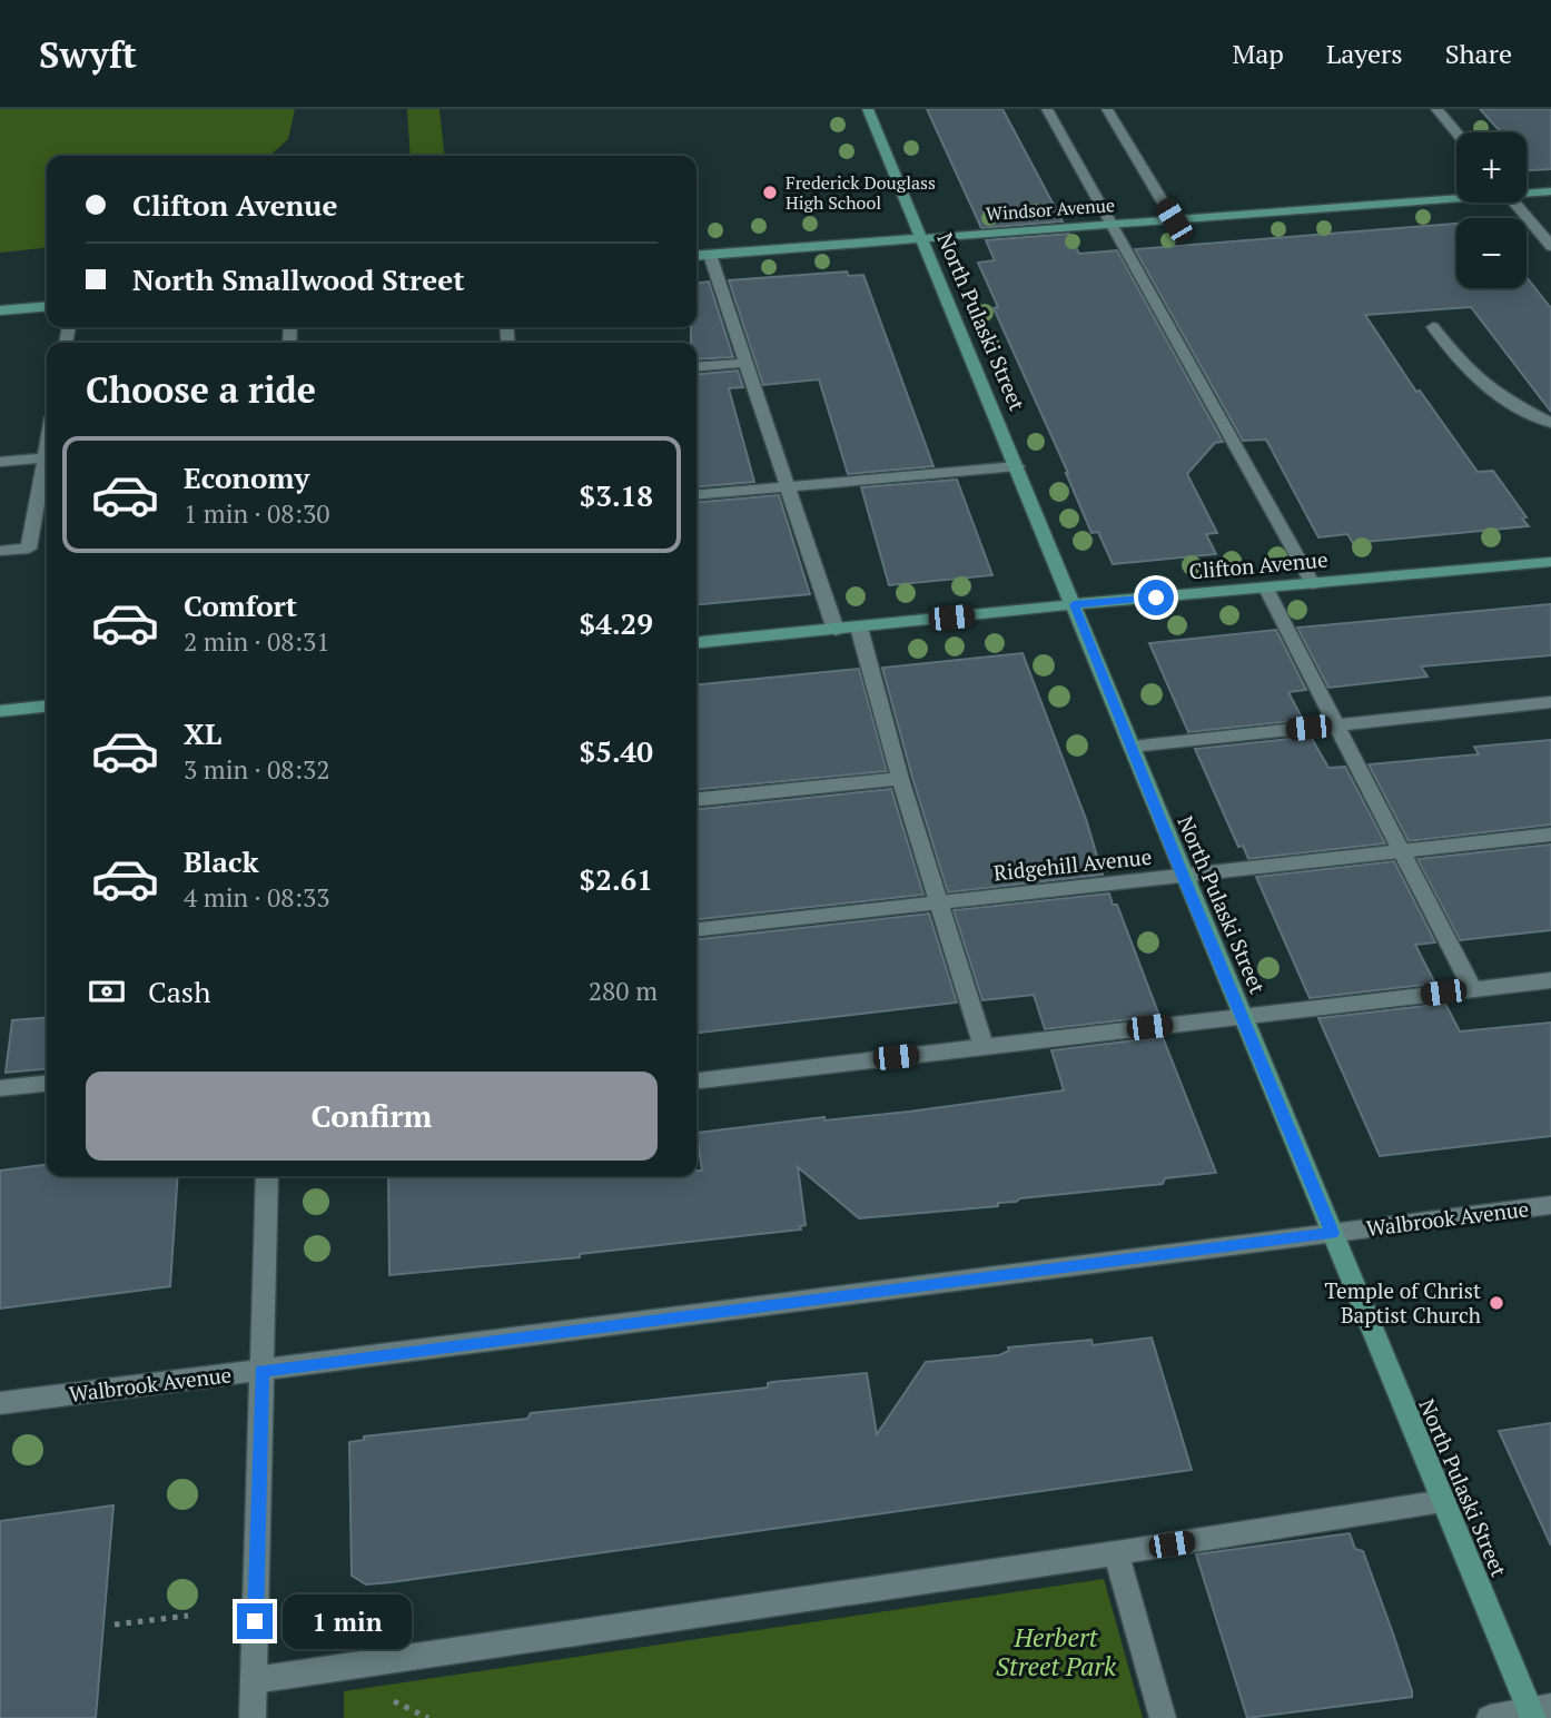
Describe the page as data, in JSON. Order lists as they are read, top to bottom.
{
  "streets": {
    "street": [
      "Windsor Avenue",
      "North Pulaski Street",
      "Clifton Avenue",
      "Ridgehill Avenue",
      "Walbrook Avenue"
    ]
  },
  "crossings": [
    ["Windsor Avenue", "North Pulaski Street"],
    ["North Pulaski Street", "Clifton Avenue"],
    ["North Pulaski Street", "Ridgehill Avenue"],
    ["North Pulaski Street", "Walbrook Avenue"]
  ],
  "parks": ["Herbert Street Park"],
  "places": ["Frederick Douglass High School", "Temple of Christ Baptist Church"],
  "page": {
    "header": "Swyft",
    "nav": ["Map", "Layers", "Share"],
    "map_buttons": ["+", "−"],
    "banner": ["Clifton Avenue", "North Smallwood Street"],
    "heading": "Choose a ride",
    "list": [
      {
        "name": "Economy",
        "note": "1 min · 08:30",
        "value": "$3.18"
      },
      {
        "name": "Comfort",
        "note": "2 min · 08:31",
        "value": "$4.29"
      },
      {
        "name": "XL",
        "note": "3 min · 08:32",
        "value": "$5.40"
      },
      {
        "name": "Black",
        "note": "4 min · 08:33",
        "value": "$2.61"
      }
    ],
    "pay": ["Cash", "280 m"],
    "buttons": "Confirm",
    "bubble": "1 min"
  }
}
